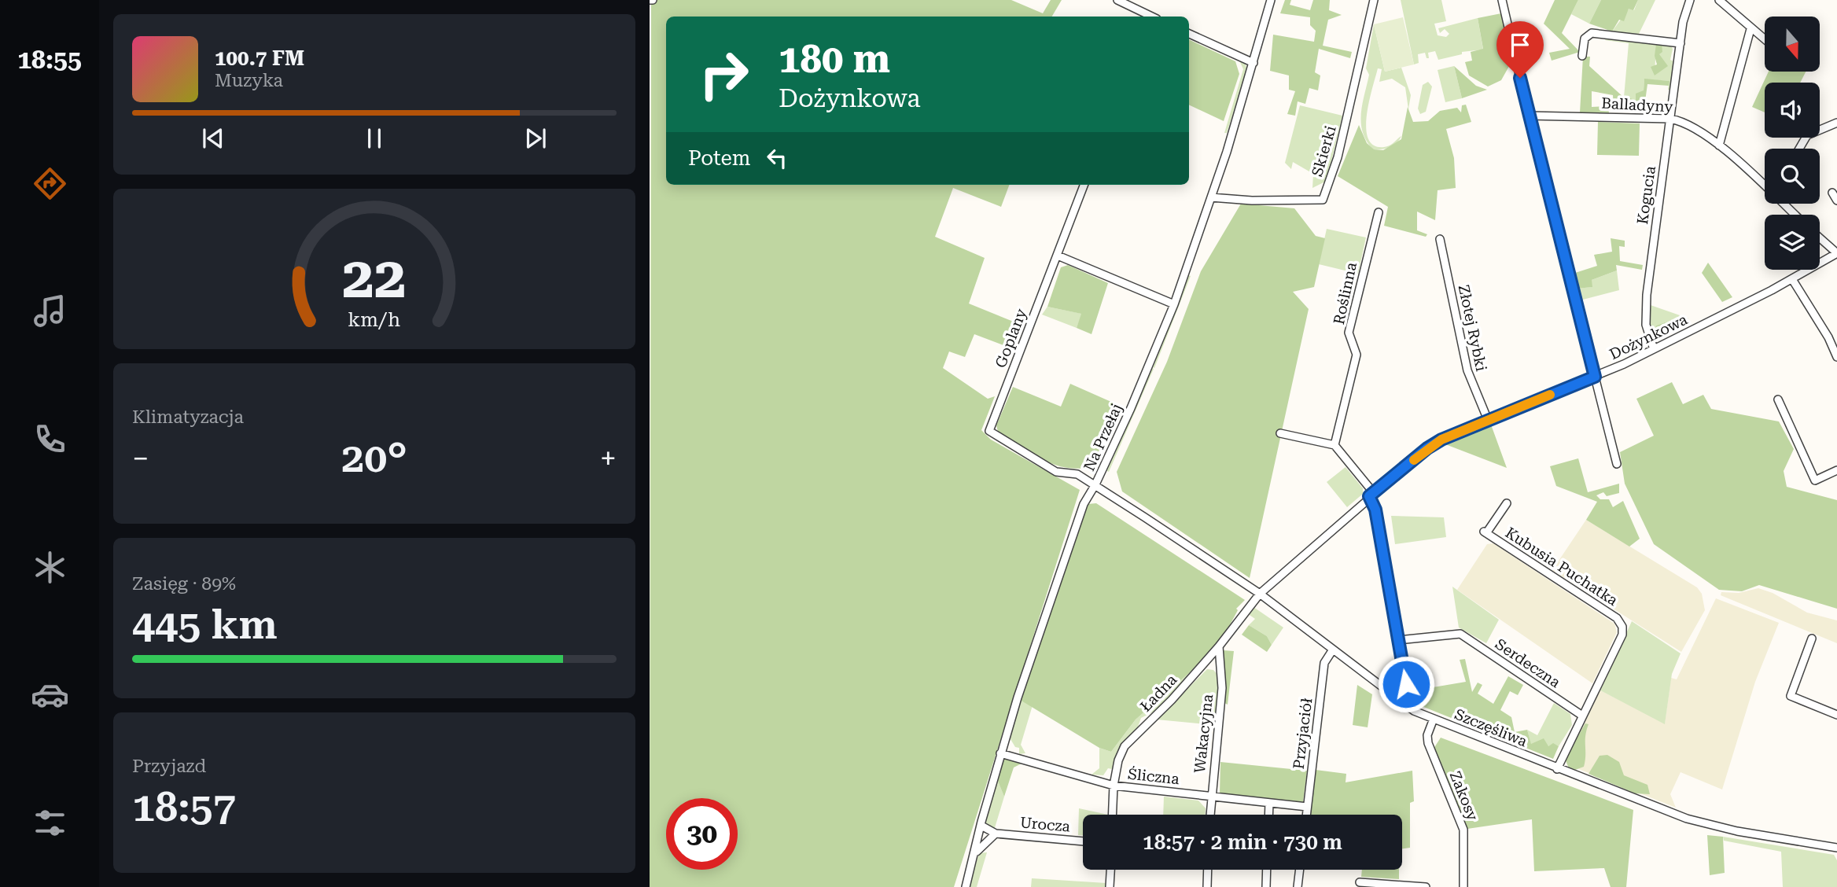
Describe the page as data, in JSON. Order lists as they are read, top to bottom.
{
  "streets": {
    "street": [
      "Balladyny",
      "Skierki",
      "Kogucia",
      "Roślinna",
      "Złotej Rybki",
      "Dożynkowa",
      "Goplany",
      "Na Przełaj",
      "Kubusia Puchatka",
      "Serdeczna",
      "Ładna",
      "Szczęśliwa",
      "Wakacyjna",
      "Przyjaciół",
      "Śliczna",
      "Zakosy",
      "Urocza"
    ]
  },
  "crossings": [
    ["Balladyny", "Kogucia"],
    ["Skierki", "Na Przełaj"],
    ["Kogucia", "Dożynkowa"],
    ["Złotej Rybki", "Dożynkowa"],
    ["Dożynkowa", "Ładna"],
    ["Dożynkowa", "Szczęśliwa"],
    ["Goplany", "Szczęśliwa"],
    ["Na Przełaj", "Szczęśliwa"],
    ["Na Przełaj", "Śliczna"],
    ["Na Przełaj", "Urocza"],
    ["Kubusia Puchatka", "Serdeczna"],
    ["Ładna", "Szczęśliwa"],
    ["Ładna", "Wakacyjna"],
    ["Ładna", "Śliczna"],
    ["Szczęśliwa", "Przyjaciół"],
    ["Szczęśliwa", "Zakosy"],
    ["Wakacyjna", "Śliczna"],
    ["Przyjaciół", "Śliczna"]
  ],
  "north": "bottom",
  "page": {
    "tabs": "18:55",
    "turn": ["180 m", "Dożynkowa"],
    "song": ["100.7 FM", "Muzyka"],
    "then": "Potem",
    "tile": [
      "Klimatyzacja",
      ["Zasięg · 89%", "445 km"],
      ["Przyjazd", "18:57"]
    ],
    "heat": ["−", "20°", "+"],
    "limit": "30",
    "trip": "18:57 · 2 min · 730 m",
    "gauge": ["22", "km/h"]
  }
}
